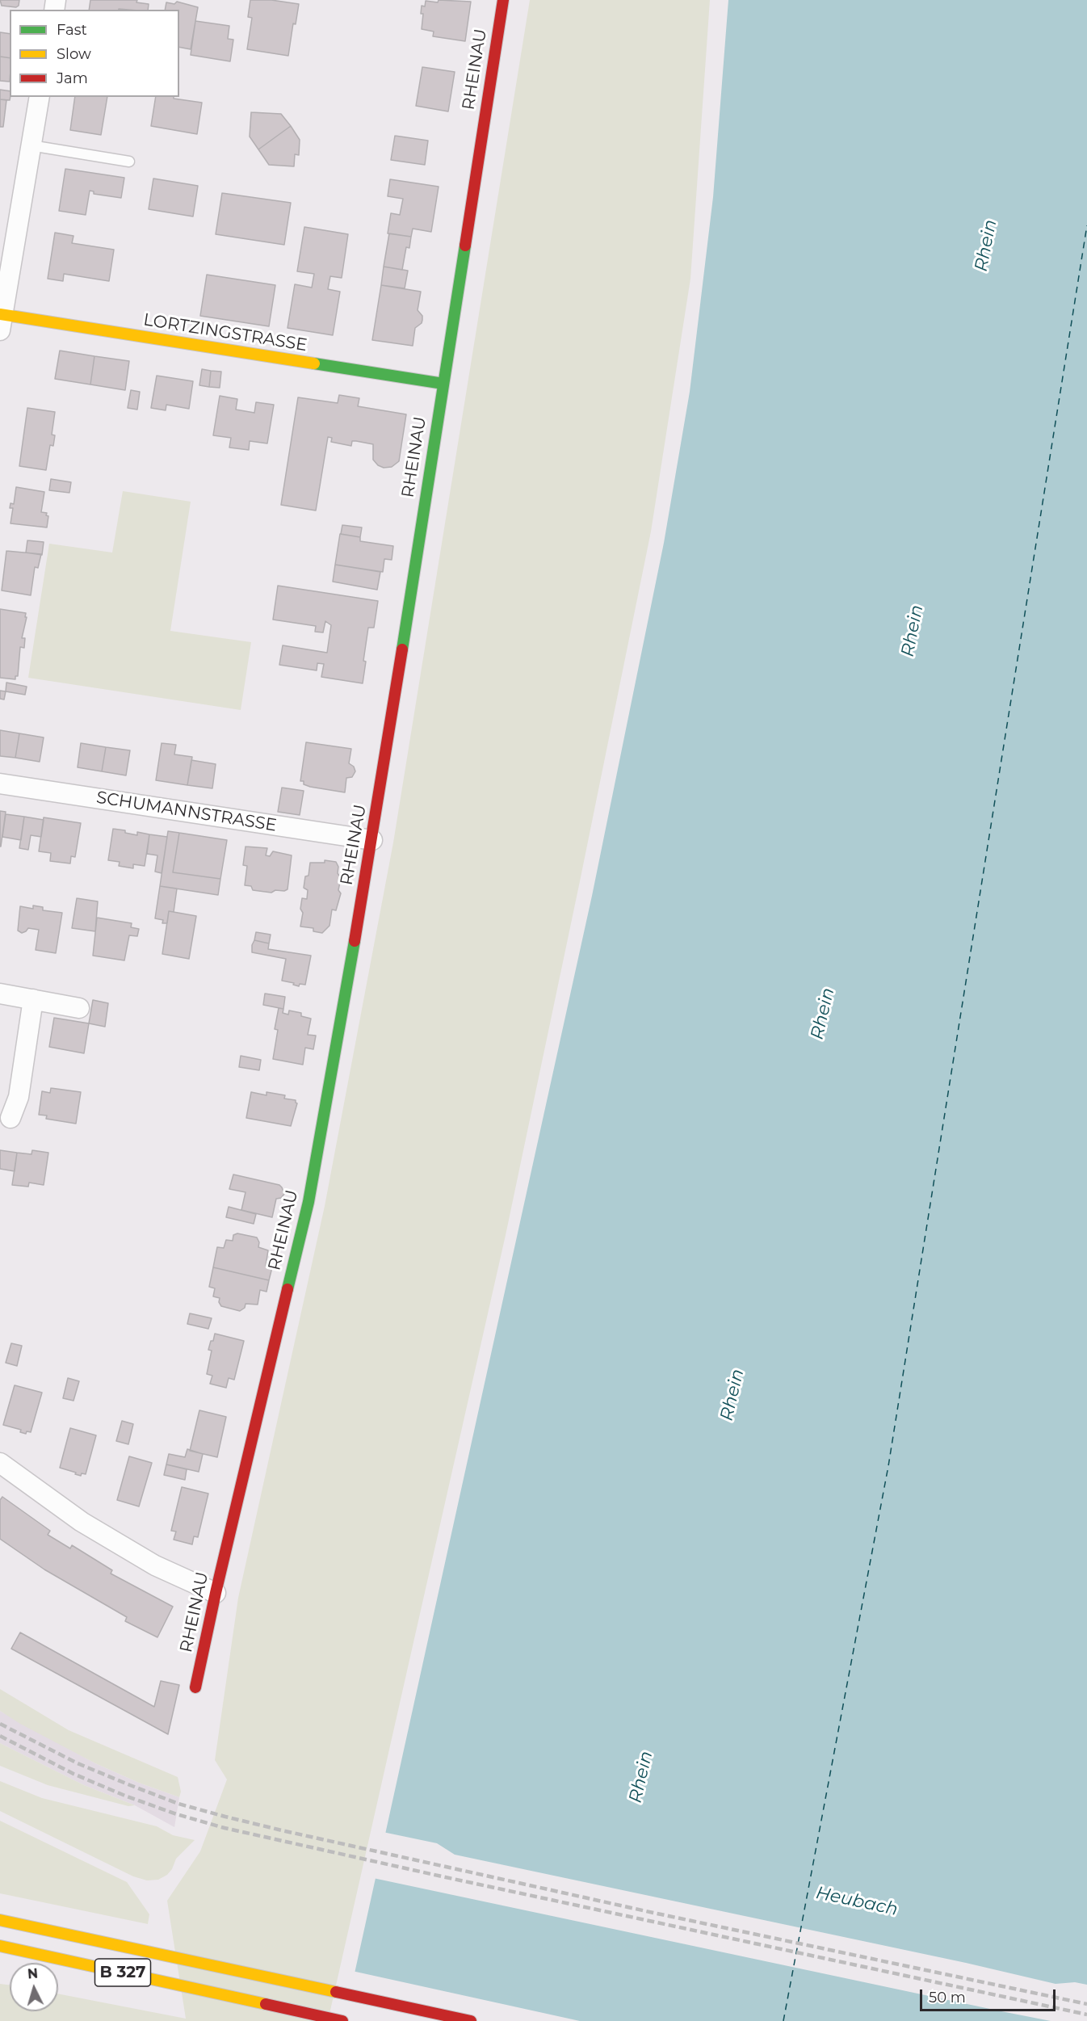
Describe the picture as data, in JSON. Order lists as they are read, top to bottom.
{
  "streets": {
    "main road": ["RHEINAU", "LORTZINGSTRASSE", "B 327"],
    "street": ["SCHUMANNSTRASSE"]
  },
  "crossings": [
    ["RHEINAU", "LORTZINGSTRASSE"],
    ["RHEINAU", "SCHUMANNSTRASSE"]
  ],
  "water": ["Rhein", "Heubach"],
  "legend": ["Fast", "Slow", "Jam"],
  "scale_bar": "50 m",
  "north": "top"
}
